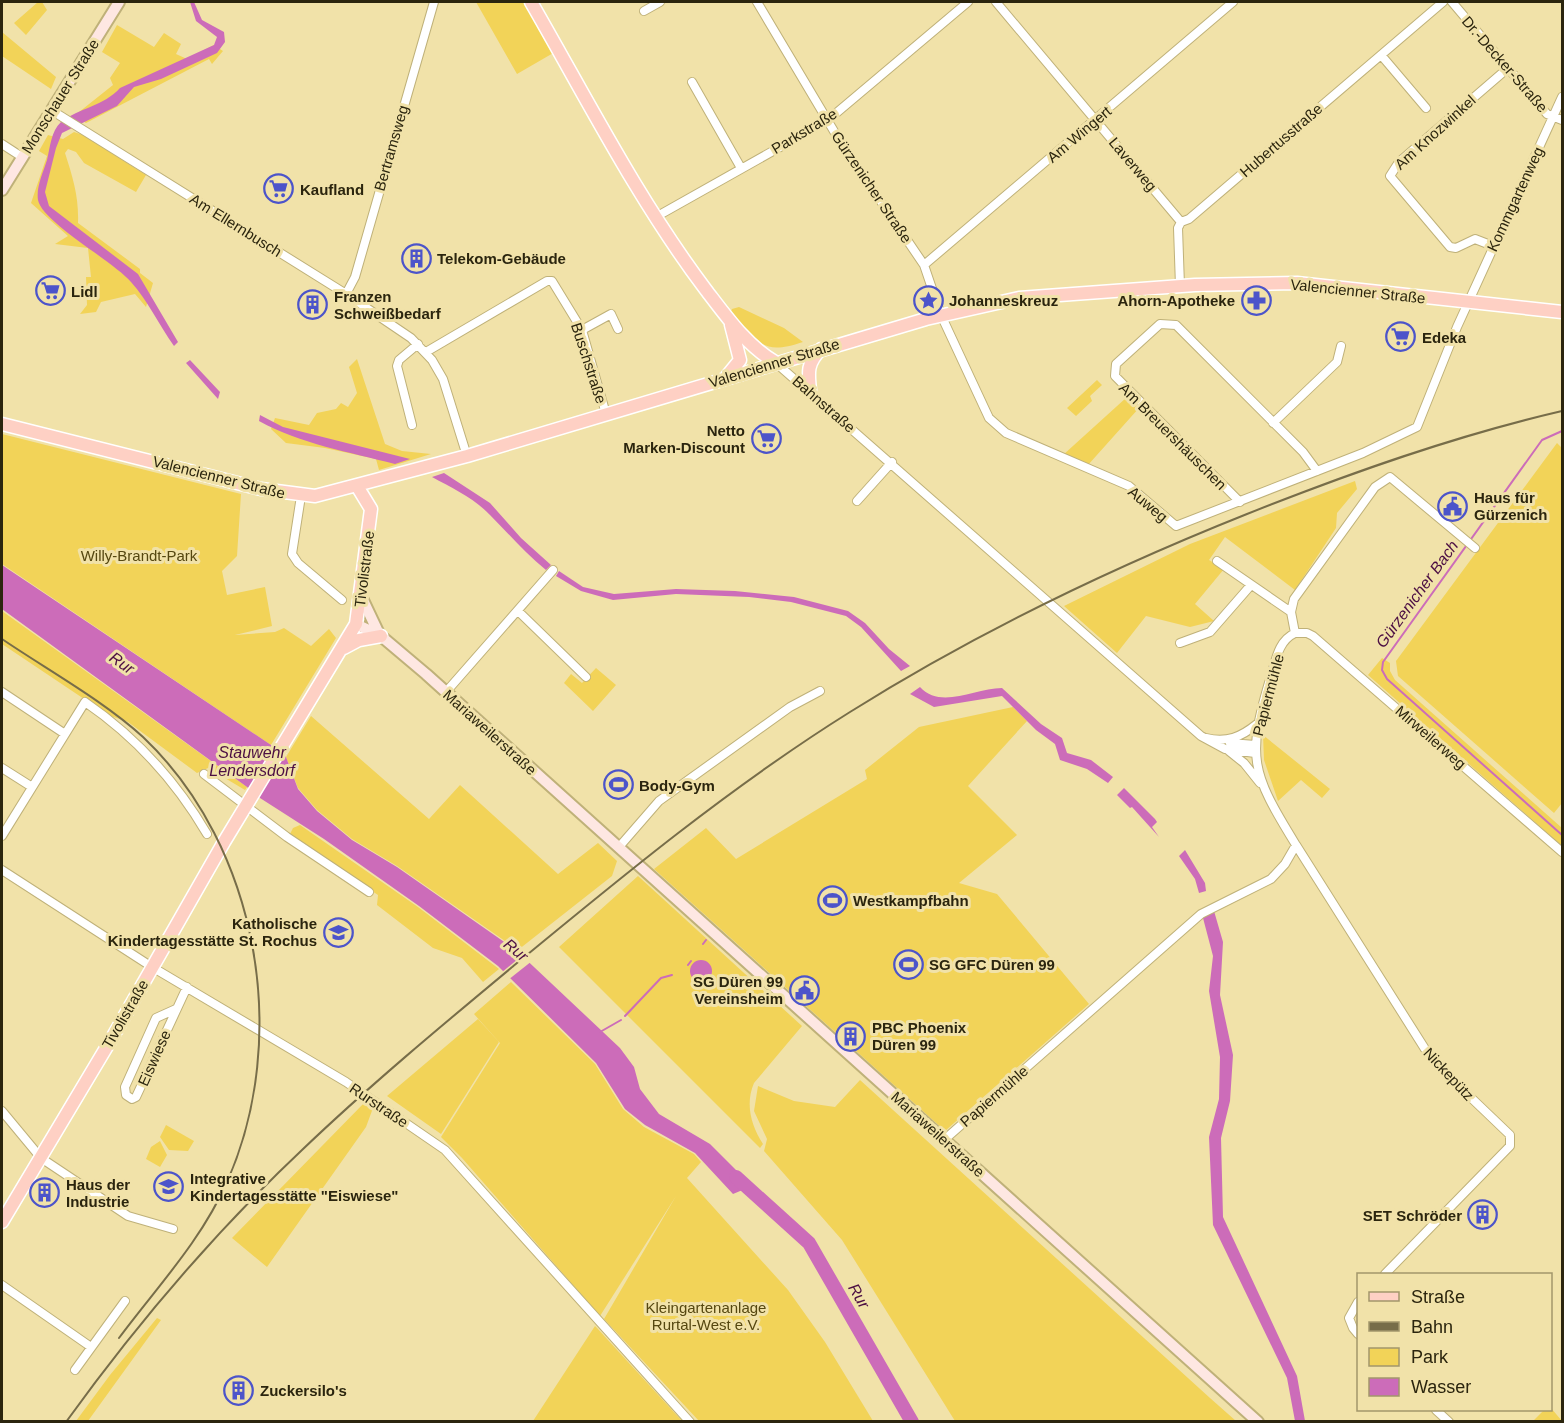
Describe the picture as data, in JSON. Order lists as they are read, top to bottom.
{
  "streets": {
    "main road": [
      "Monschauer Straße",
      "Valencienner Straße",
      "Bahnstraße",
      "Tivolistraße",
      "Mariaweilerstraße"
    ],
    "street": [
      "Dr.-Decker-Straße",
      "Parkstraße",
      "Am Knozwinkel",
      "Am Wingert",
      "Hubertusstraße",
      "Bertramsweg",
      "Laverweg",
      "Gürzenicher Straße",
      "Kommgartenweg",
      "Am Ellernbusch",
      "Buschstraße",
      "Am Breuershäuschen",
      "Auweg",
      "Papiermühle",
      "Mirweilerweg",
      "Eiswiese",
      "Nickepütz",
      "Rurstraße"
    ]
  },
  "crossings": [
    ["Dr.-Decker-Straße", "Am Knozwinkel"],
    ["Dr.-Decker-Straße", "Kommgartenweg"],
    ["Monschauer Straße", "Am Ellernbusch"],
    ["Parkstraße", "Gürzenicher Straße"],
    ["Parkstraße", "Bahnstraße"],
    ["Am Knozwinkel", "Kommgartenweg"],
    ["Am Wingert", "Laverweg"],
    ["Am Wingert", "Gürzenicher Straße"],
    ["Hubertusstraße", "Laverweg"],
    ["Bertramsweg", "Am Ellernbusch"],
    ["Gürzenicher Straße", "Valencienner Straße"],
    ["Gürzenicher Straße", "Auweg"],
    ["Kommgartenweg", "Valencienner Straße"],
    ["Kommgartenweg", "Auweg"],
    ["Am Ellernbusch", "Valencienner Straße"],
    ["Am Ellernbusch", "Buschstraße"],
    ["Valencienner Straße", "Buschstraße"],
    ["Valencienner Straße", "Bahnstraße"],
    ["Valencienner Straße", "Auweg"],
    ["Valencienner Straße", "Tivolistraße"],
    ["Bahnstraße", "Papiermühle"],
    ["Am Breuershäuschen", "Auweg"],
    ["Tivolistraße", "Mariaweilerstraße"],
    ["Tivolistraße", "Rurstraße"],
    ["Papiermühle", "Mariaweilerstraße"],
    ["Papiermühle", "Mirweilerweg"],
    ["Papiermühle", "Nickepütz"],
    ["Eiswiese", "Rurstraße"]
  ],
  "water": ["Gürzenicher Bach", "Rur", "Stauwehr Lendersdorf"],
  "parks": ["Willy-Brandt-Park", "Kleingartenanlage Rurtal-West e.V."],
  "places": {
    "supermarket": [
      "Kaufland",
      "Lidl",
      "Edeka",
      "Netto Marken-Discount"
    ],
    "building": [
      "Telekom-Gebäude",
      "Franzen Schweißbedarf",
      "PBC Phoenix Düren 99",
      "Haus der Industrie",
      "SET Schröder",
      "Zuckersilo's"
    ],
    "place": ["Johanneskreuz"],
    "pharmacy": ["Ahorn-Apotheke"],
    "public building": ["Haus für Gürzenich", "SG Düren 99 Vereinsheim"],
    "sports": ["Body-Gym", "Westkampfbahn", "SG GFC Düren 99"],
    "school or university": ["Katholische Kindertagesstätte St. Rochus", "Integrative Kindertagesstätte \"Eiswiese\""]
  },
  "legend": [
    "Straße",
    "Bahn",
    "Park",
    "Wasser"
  ]
}
